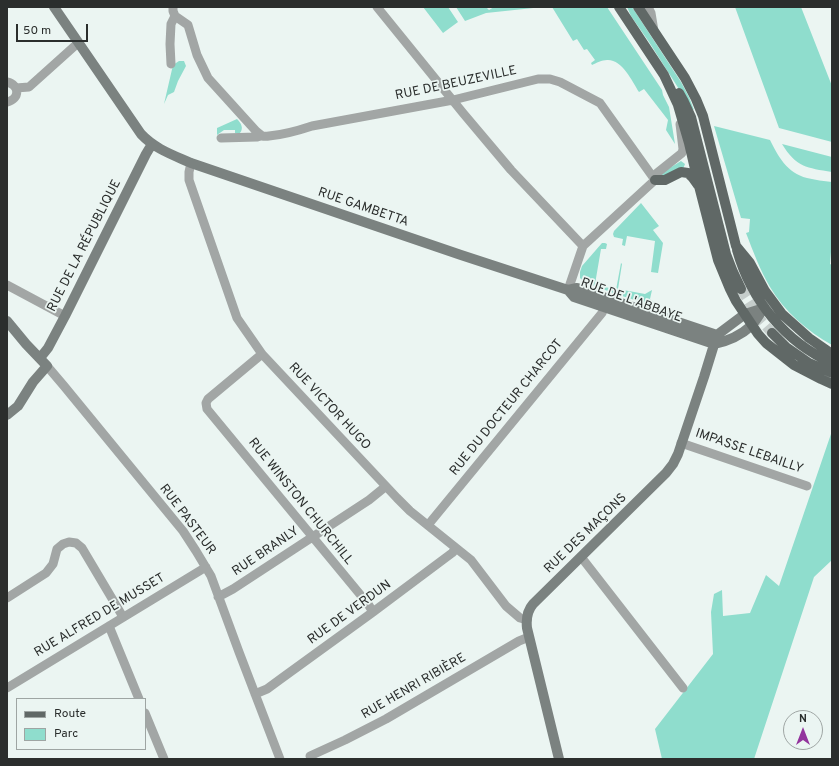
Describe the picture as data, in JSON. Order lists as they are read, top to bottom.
{
  "streets": {
    "main road": [
      "RUE GAMBETTA",
      "RUE DE LA RÉPUBLIQUE",
      "RUE DE L'ABBAYE",
      "RUE DES MAÇONS"
    ],
    "street": [
      "RUE DE BEUZEVILLE",
      "RUE VICTOR HUGO",
      "RUE DU DOCTEUR CHARCOT",
      "IMPASSE LEBAILLY",
      "RUE WINSTON CHURCHILL",
      "RUE PASTEUR",
      "RUE BRANLY",
      "RUE DE VERDUN",
      "RUE ALFRED DE MUSSET",
      "RUE HENRI RIBIÈRE"
    ]
  },
  "crossings": [
    ["RUE GAMBETTA", "RUE DE LA RÉPUBLIQUE"],
    ["RUE GAMBETTA", "RUE DE L'ABBAYE"],
    ["RUE GAMBETTA", "RUE VICTOR HUGO"],
    ["RUE DE L'ABBAYE", "RUE DU DOCTEUR CHARCOT"],
    ["RUE DE L'ABBAYE", "RUE DES MAÇONS"],
    ["RUE VICTOR HUGO", "RUE DU DOCTEUR CHARCOT"],
    ["RUE VICTOR HUGO", "RUE WINSTON CHURCHILL"],
    ["RUE VICTOR HUGO", "RUE DES MAÇONS"],
    ["RUE VICTOR HUGO", "RUE BRANLY"],
    ["RUE VICTOR HUGO", "RUE DE VERDUN"],
    ["IMPASSE LEBAILLY", "RUE DES MAÇONS"],
    ["RUE WINSTON CHURCHILL", "RUE BRANLY"],
    ["RUE WINSTON CHURCHILL", "RUE DE VERDUN"],
    ["RUE PASTEUR", "RUE BRANLY"],
    ["RUE PASTEUR", "RUE DE VERDUN"],
    ["RUE PASTEUR", "RUE ALFRED DE MUSSET"]
  ],
  "legend": ["Route", "Parc"],
  "scale_bar": "50 m",
  "north": "top"
}
